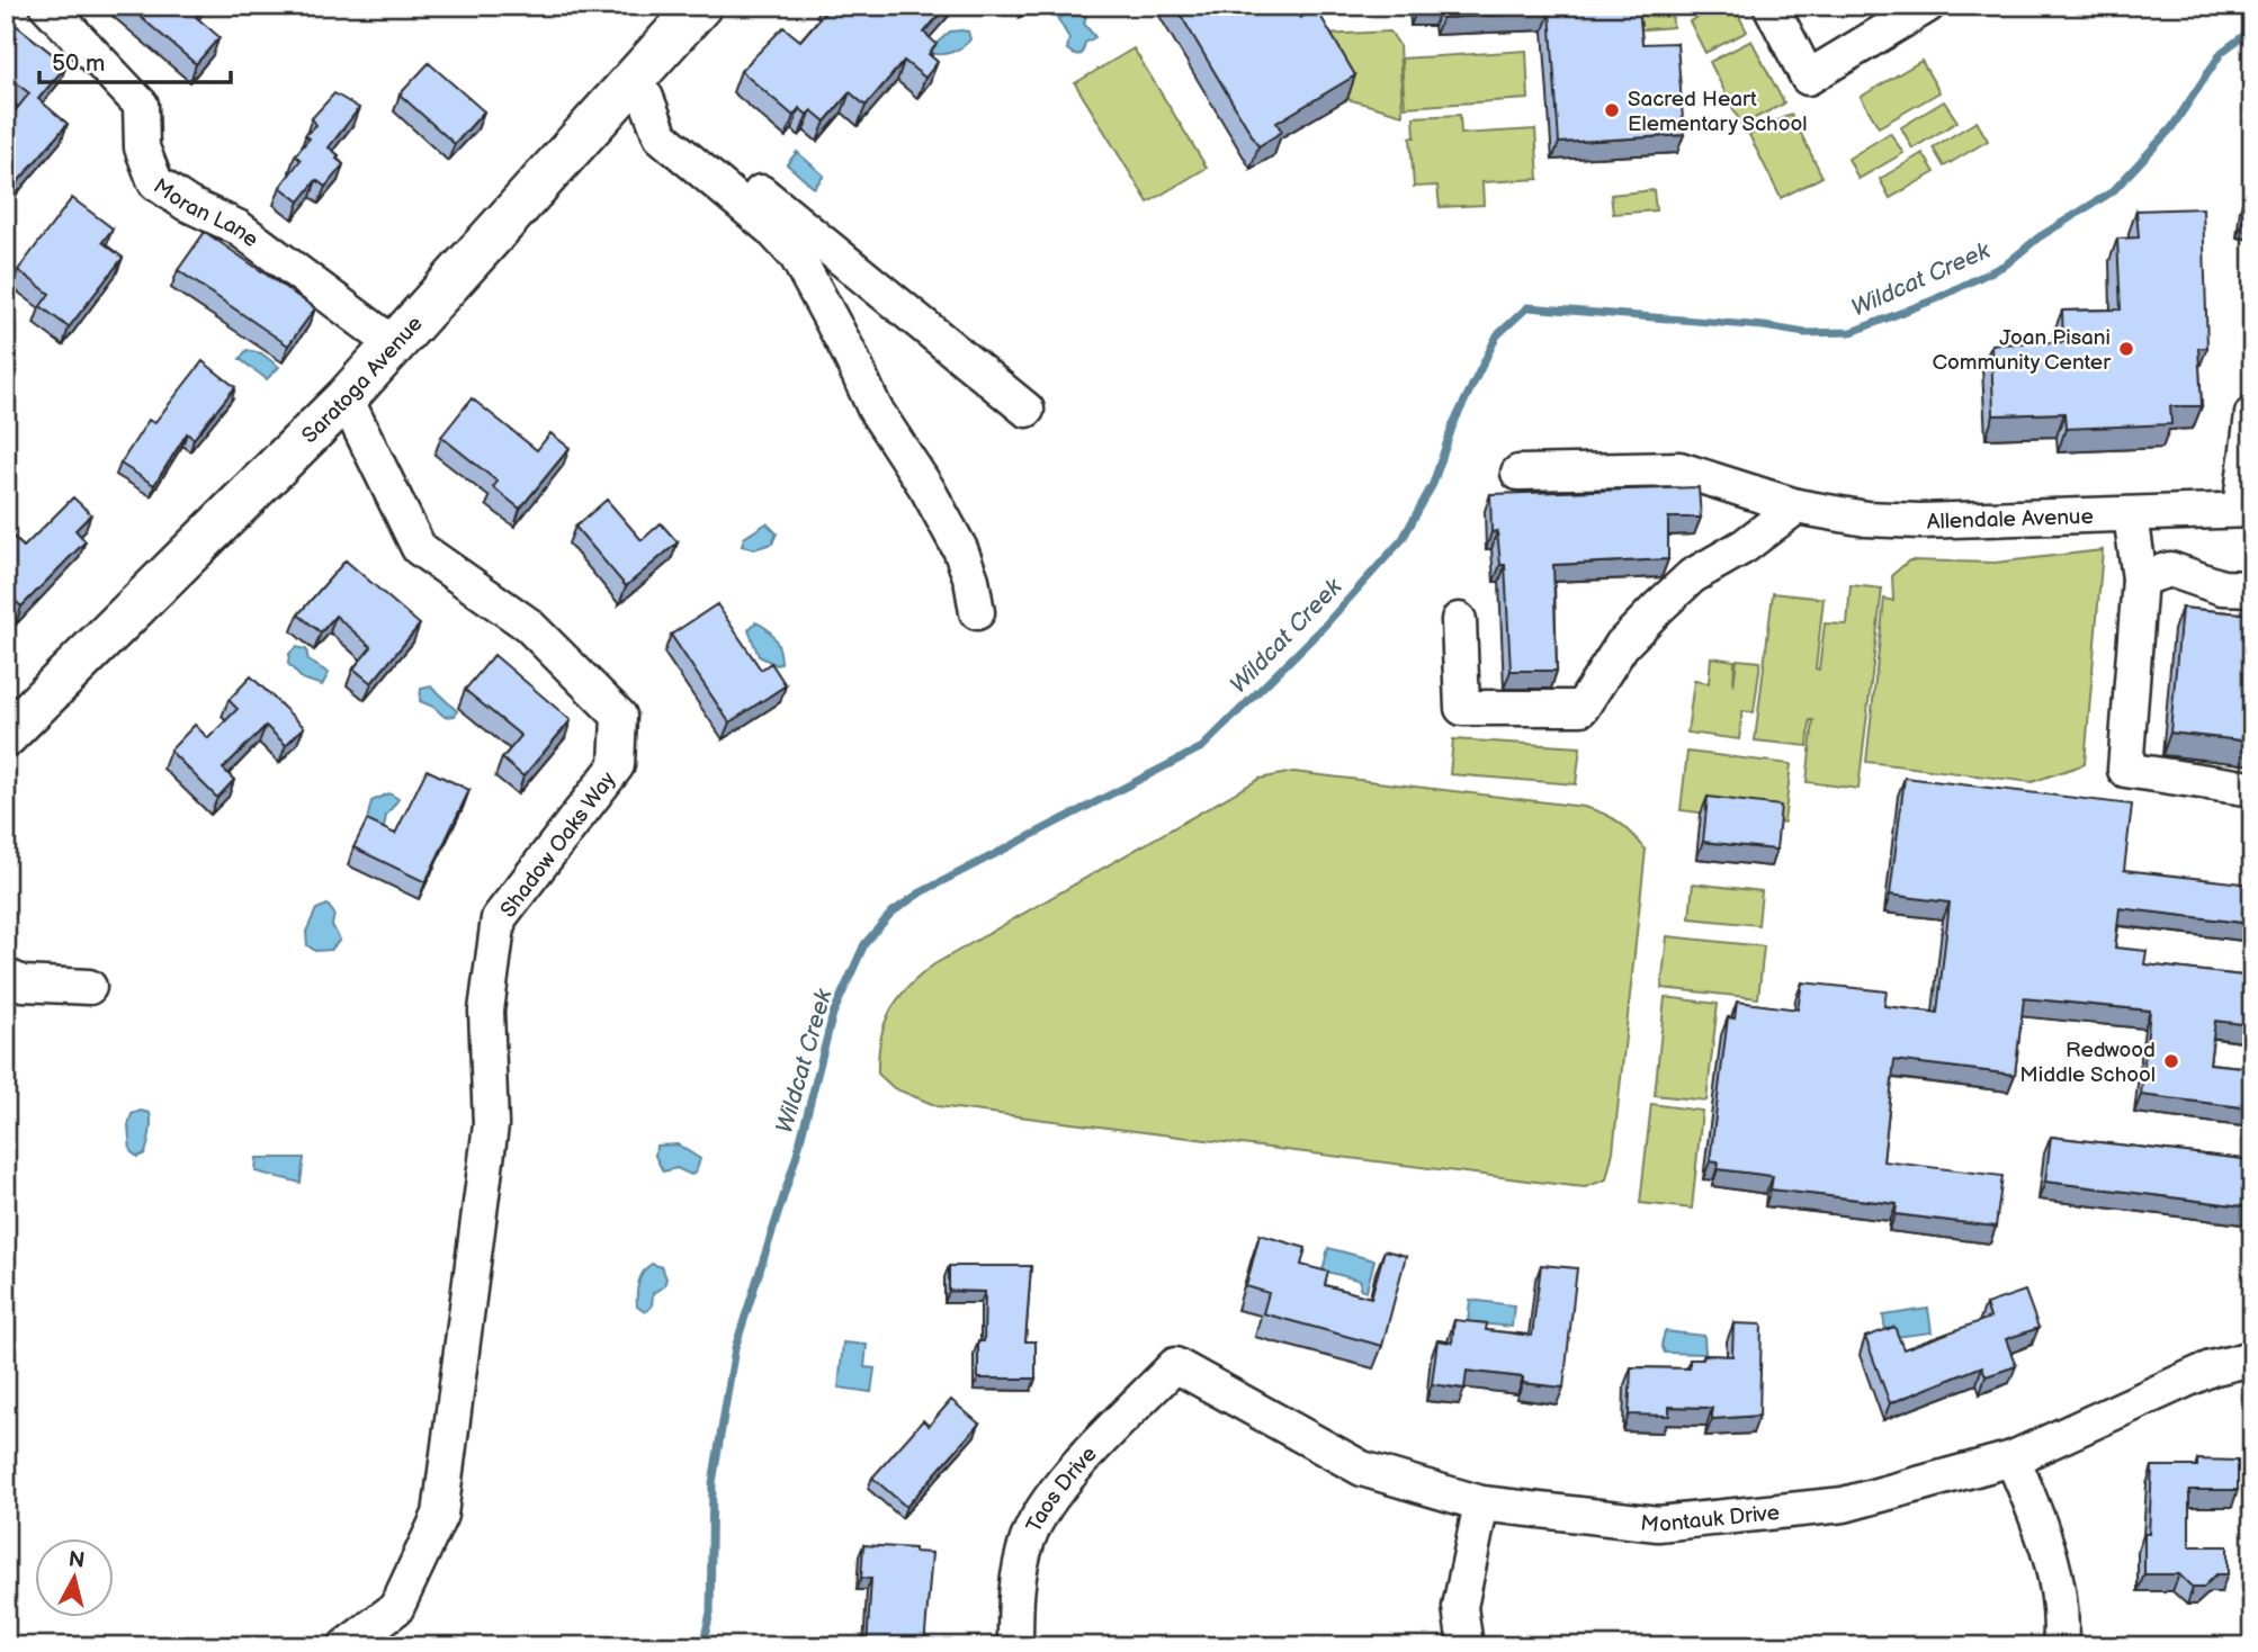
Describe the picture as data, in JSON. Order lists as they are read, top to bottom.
{
  "streets": {
    "main road": ["Saratoga Avenue"],
    "street": [
      "Moran Lane",
      "Allendale Avenue",
      "Shadow Oaks Way",
      "Taos Drive",
      "Montauk Drive"
    ]
  },
  "crossings": [
    ["Moran Lane", "Saratoga Avenue"],
    ["Saratoga Avenue", "Shadow Oaks Way"],
    ["Taos Drive", "Montauk Drive"]
  ],
  "water": ["Wildcat Creek"],
  "places": ["Sacred Heart Elementary School", "Joan Pisani Community Center", "Redwood Middle School"],
  "scale_bar": "50 m",
  "north": "top"
}
